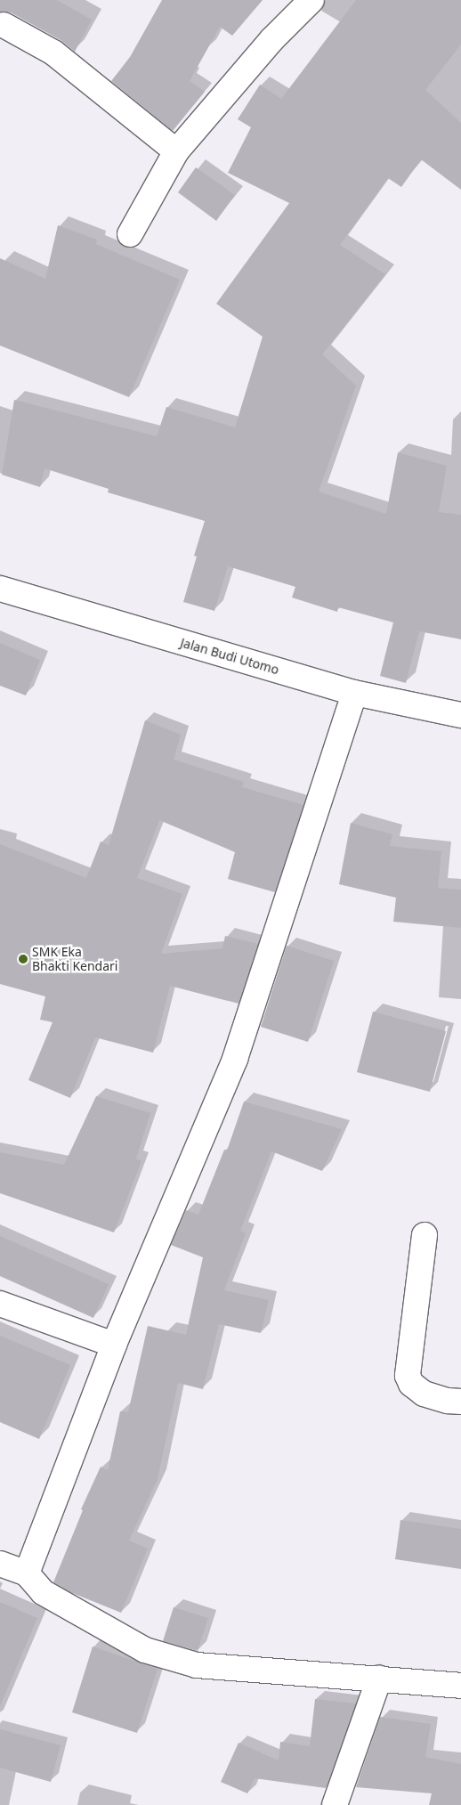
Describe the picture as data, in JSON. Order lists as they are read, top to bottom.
{
  "streets": {
    "street": ["Jalan Budi Utomo"]
  },
  "places": ["SMK Eka Bhakti Kendari"]
}
